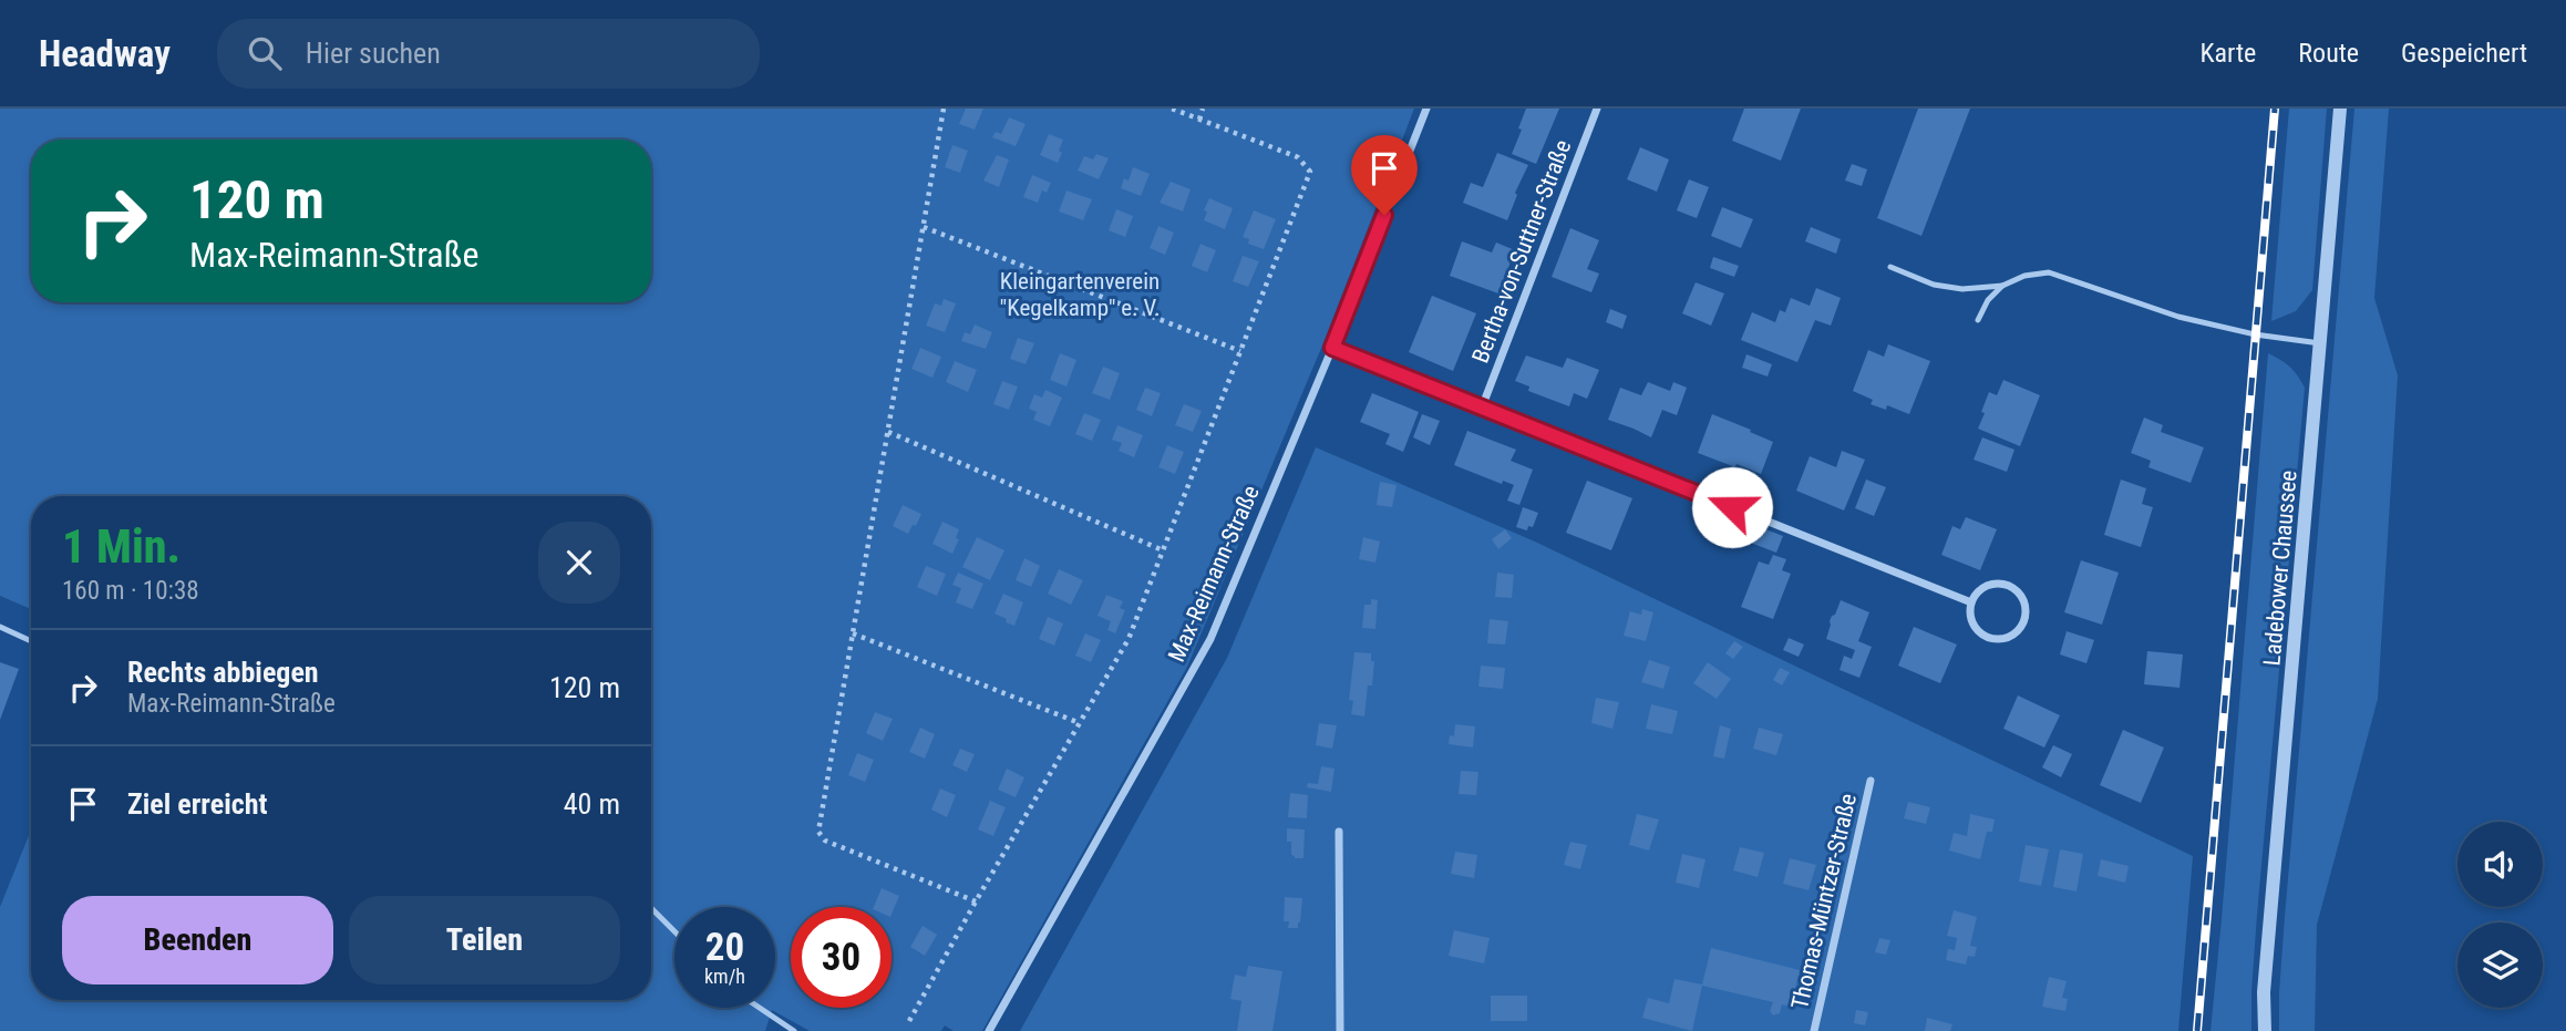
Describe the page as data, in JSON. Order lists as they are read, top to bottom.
{
  "streets": {
    "street": [
      "Bertha-von-Suttner-Straße",
      "Ladebower Chaussee",
      "Max-Reimann-Straße",
      "Thomas-Müntzer-Straße"
    ]
  },
  "parks": ["Kleingartenverein \"Kegelkamp\" e. V."],
  "page": {
    "header": "Headway",
    "search": "Hier suchen",
    "nav": ["Karte", "Route", "Gespeichert"],
    "turn": ["120 m", "Max-Reimann-Straße"],
    "heading": ["1 Min.", "160 m · 10:38"],
    "list": [
      {
        "name": "Rechts abbiegen",
        "note": "Max-Reimann-Straße",
        "value": "120 m"
      },
      {
        "name": "Ziel erreicht",
        "value": "40 m"
      }
    ],
    "buttons": ["Beenden", "Teilen"],
    "speed": "20 km/h",
    "limit": "30"
  }
}
